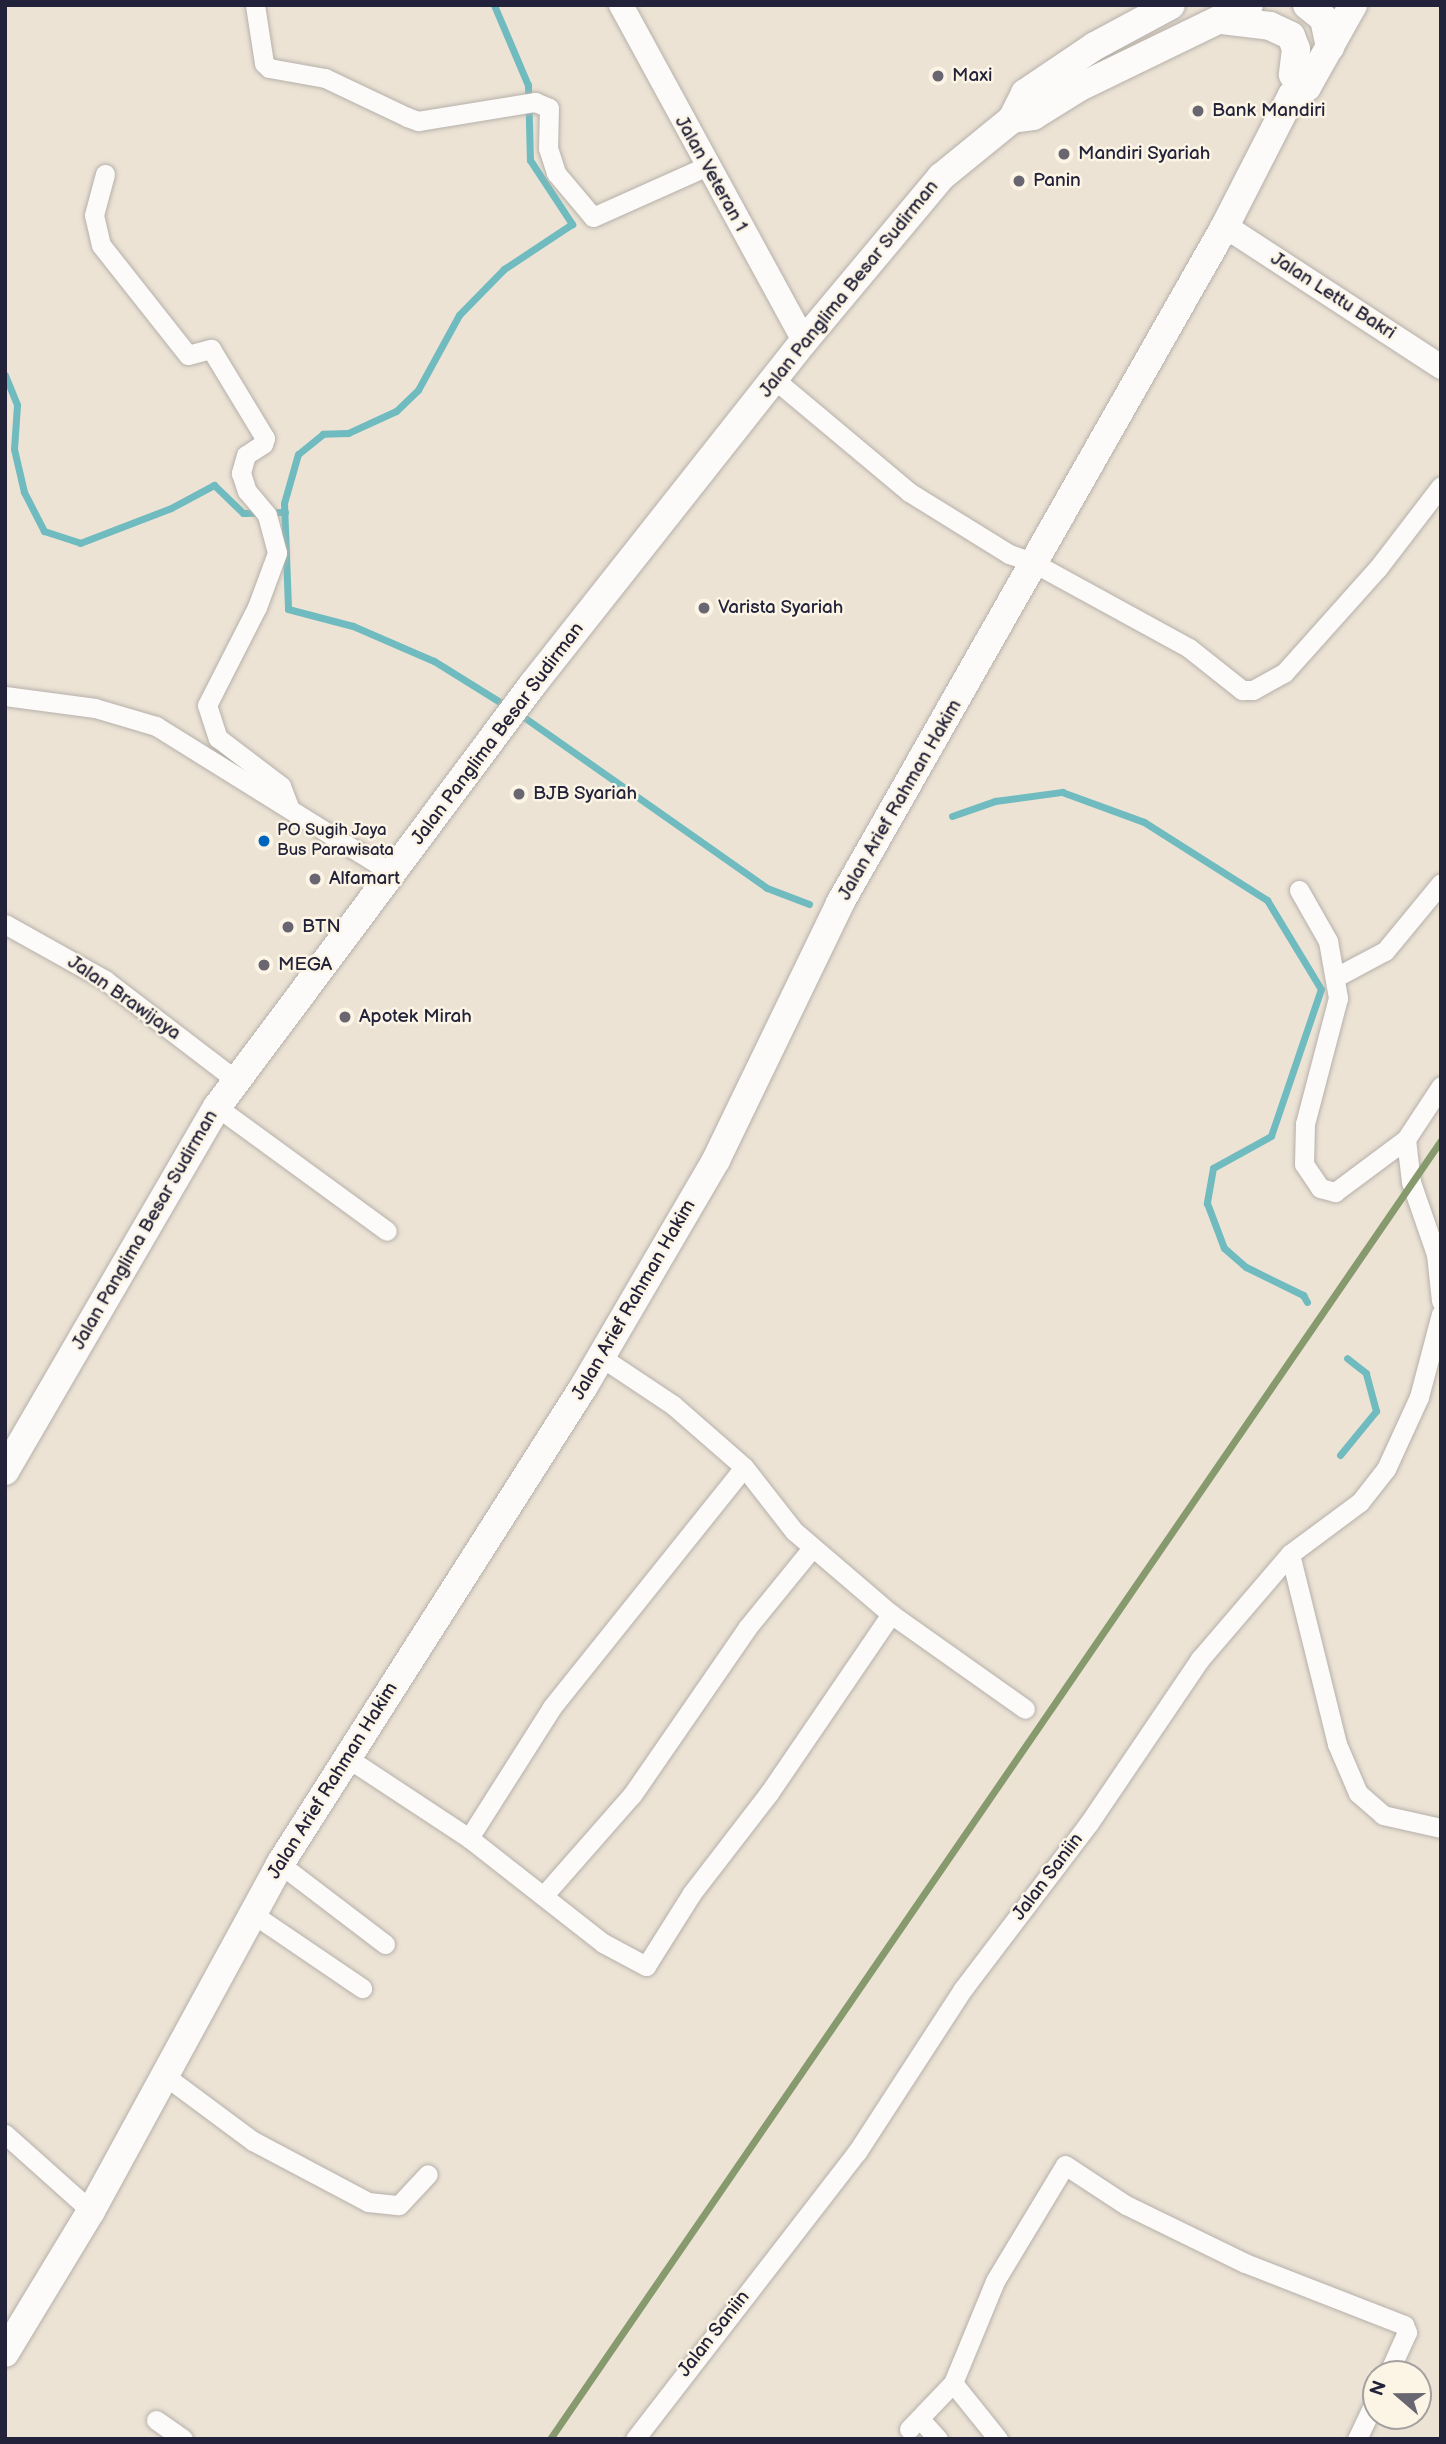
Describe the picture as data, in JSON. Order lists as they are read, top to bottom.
{
  "streets": {
    "main road": ["Jalan Panglima Besar Sudirman", "Jalan Arief Rahman Hakim"],
    "street": [
      "Jalan Veteran 1",
      "Jalan Lettu Bakri",
      "Jalan Brawijaya",
      "Jalan Saniin"
    ]
  },
  "crossings": [
    ["Jalan Veteran 1", "Jalan Panglima Besar Sudirman"],
    ["Jalan Panglima Besar Sudirman", "Jalan Brawijaya"],
    ["Jalan Lettu Bakri", "Jalan Arief Rahman Hakim"]
  ],
  "places": [
    "Maxi",
    "Bank Mandiri",
    "Mandiri Syariah",
    "Panin",
    "Varista Syariah",
    "BJB Syariah",
    "PO Sugih Jaya Bus Parawisata",
    "Alfamart",
    "BTN",
    "MEGA",
    "Apotek Mirah"
  ],
  "north": "left"
}
